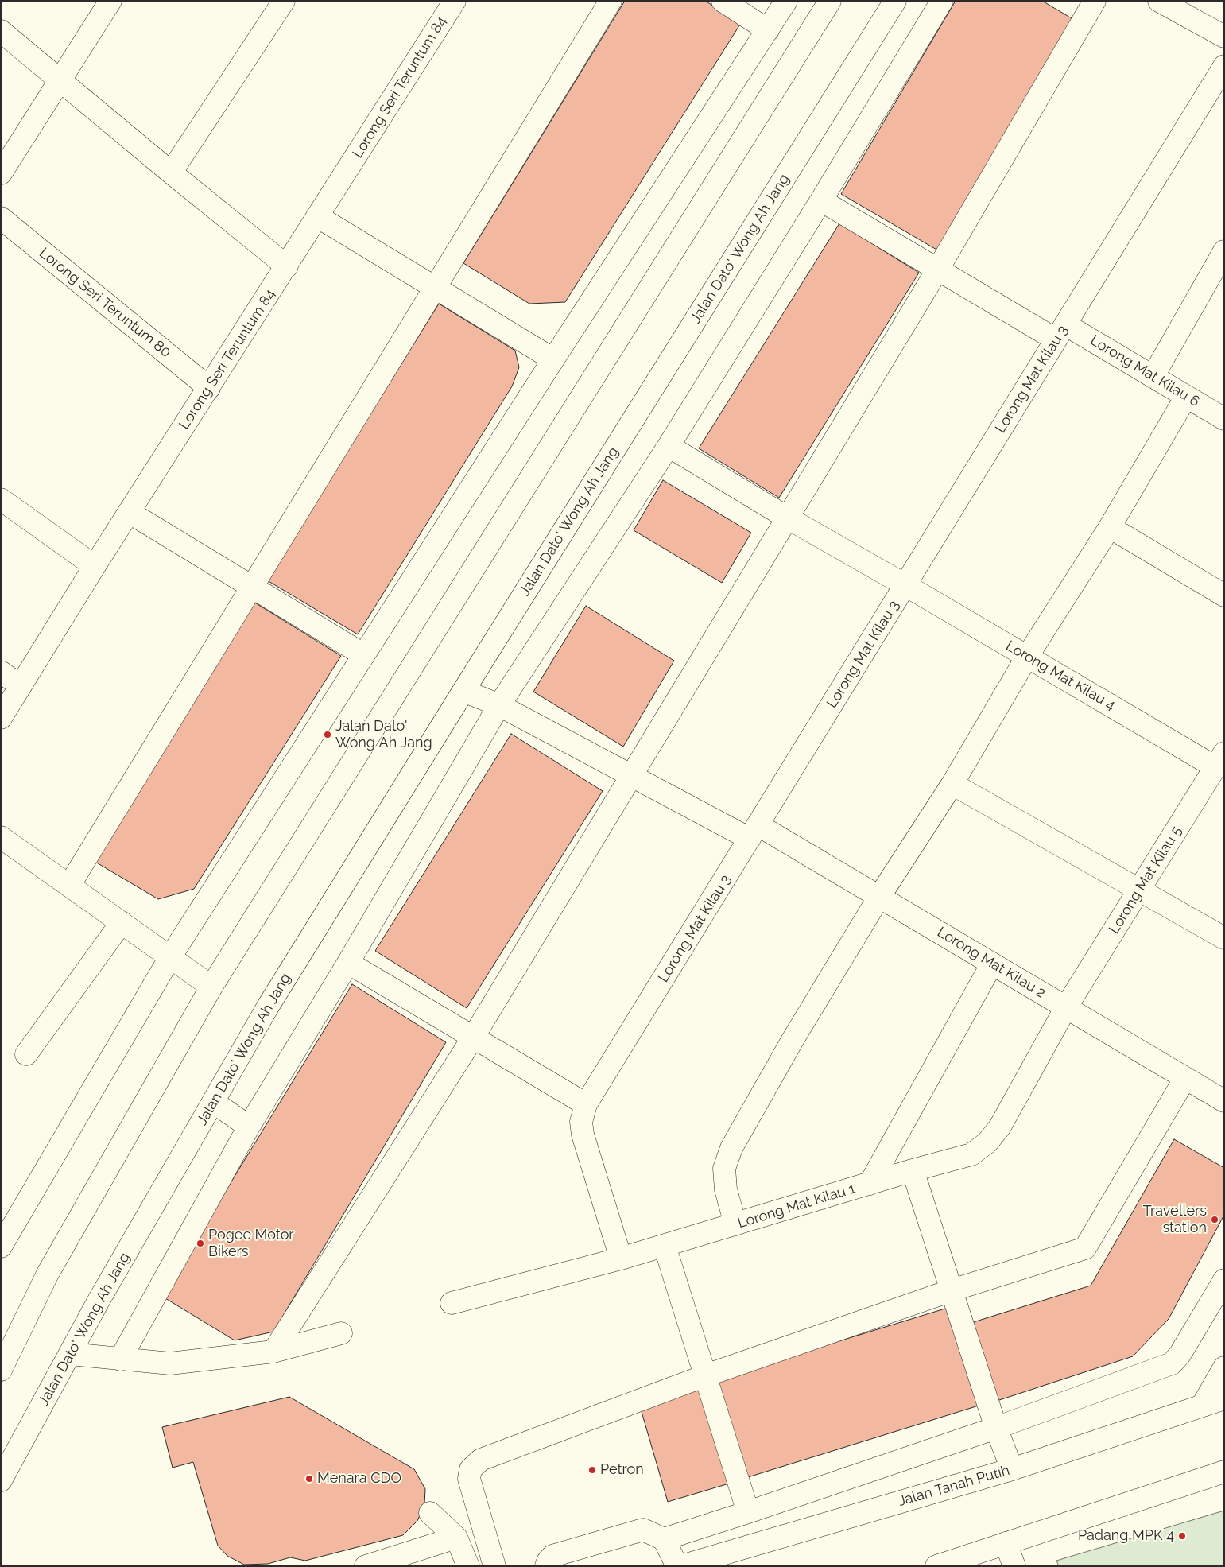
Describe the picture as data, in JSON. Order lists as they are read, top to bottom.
{
  "streets": {
    "main road": [
      "Lorong Seri Teruntum 84",
      "Jalan Dato' Wong Ah Jang",
      "Lorong Seri Teruntum 80",
      "Lorong Mat Kilau 6",
      "Lorong Mat Kilau 3",
      "Lorong Mat Kilau 4",
      "Lorong Mat Kilau 5",
      "Lorong Mat Kilau 2",
      "Lorong Mat Kilau 1",
      "Jalan Tanah Putih"
    ]
  },
  "crossings": [
    ["Lorong Seri Teruntum 84", "Lorong Seri Teruntum 80"],
    ["Jalan Dato' Wong Ah Jang", "Lorong Mat Kilau 2"],
    ["Lorong Mat Kilau 6", "Lorong Mat Kilau 3"],
    ["Lorong Mat Kilau 3", "Lorong Mat Kilau 4"],
    ["Lorong Mat Kilau 3", "Lorong Mat Kilau 2"],
    ["Lorong Mat Kilau 3", "Lorong Mat Kilau 1"],
    ["Lorong Mat Kilau 4", "Lorong Mat Kilau 5"],
    ["Lorong Mat Kilau 5", "Lorong Mat Kilau 2"],
    ["Lorong Mat Kilau 5", "Lorong Mat Kilau 1"],
    ["Lorong Mat Kilau 2", "Lorong Mat Kilau 1"]
  ],
  "places": [
    "Jalan Dato' Wong Ah Jang",
    "Travellers station",
    "Pogee Motor Bikers",
    "Petron",
    "Menara CDO",
    "Padang MPK 4"
  ]
}
